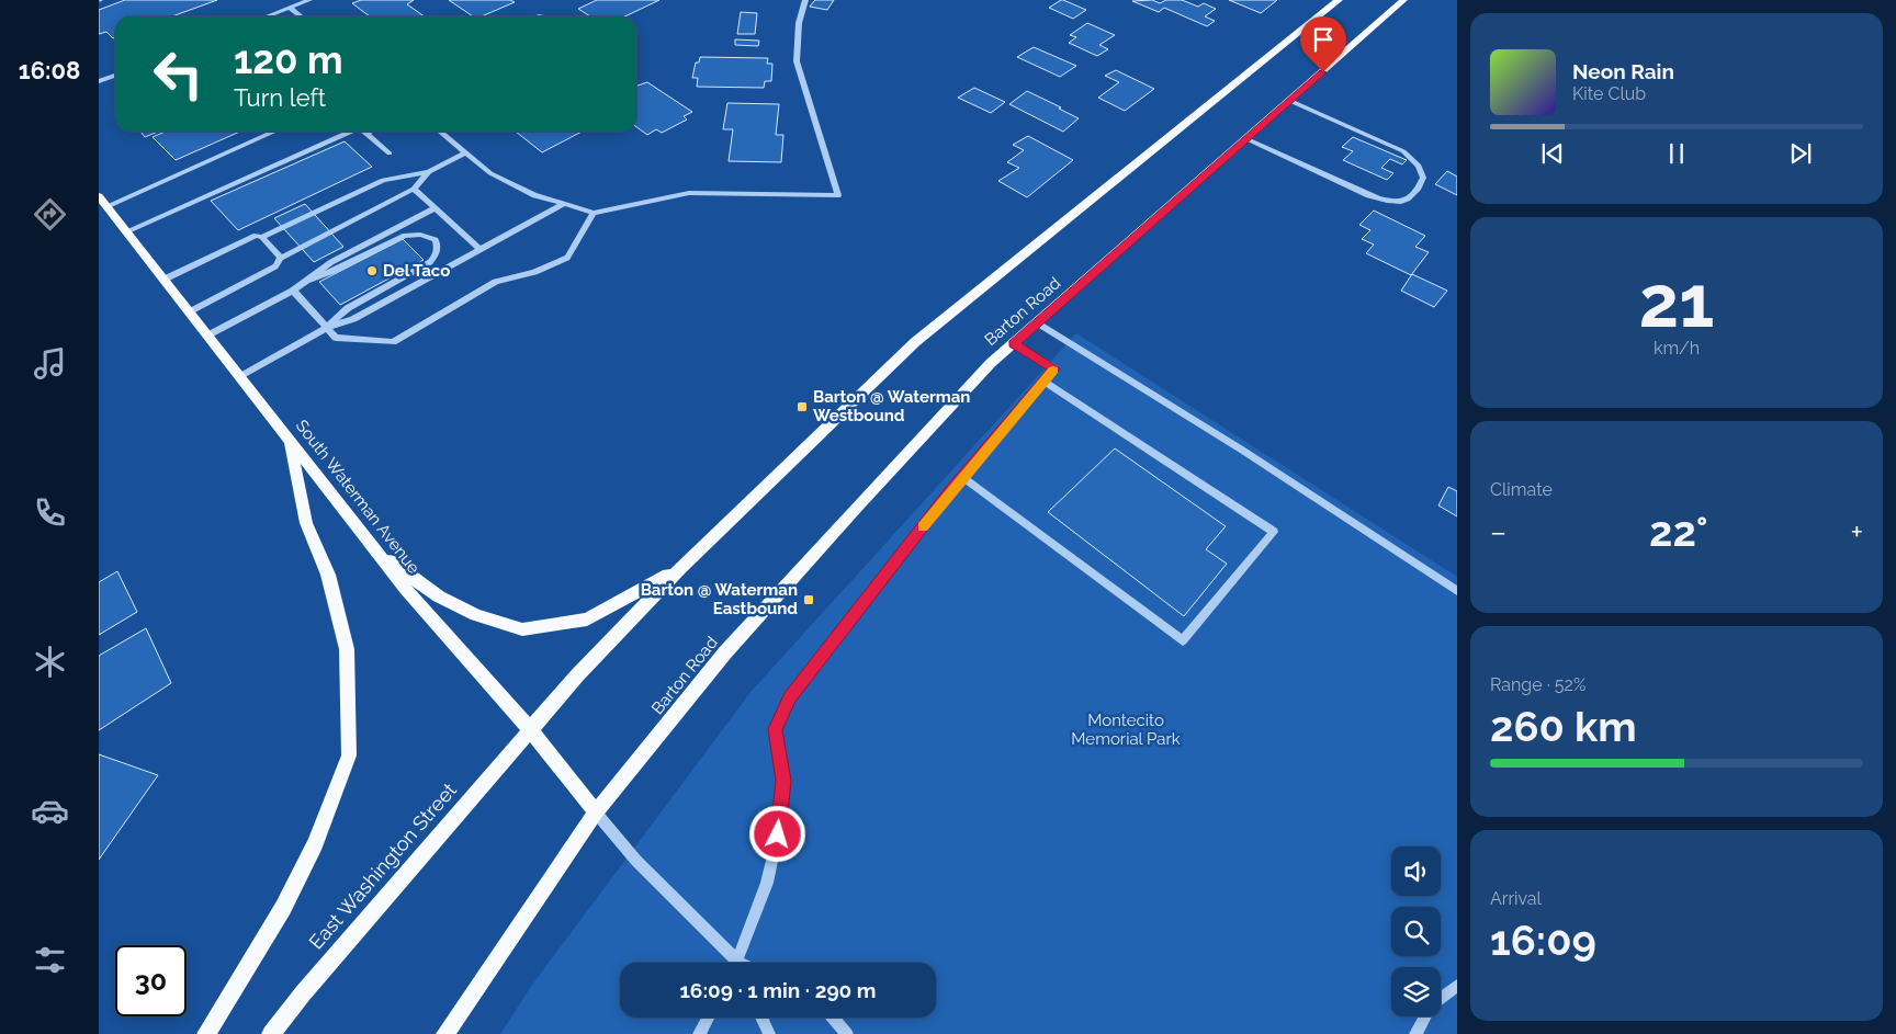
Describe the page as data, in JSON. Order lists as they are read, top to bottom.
{
  "streets": {
    "main road": ["Barton Road", "South Waterman Avenue", "East Washington Street"]
  },
  "crossings": [
    ["Barton Road", "South Waterman Avenue"],
    ["South Waterman Avenue", "East Washington Street"]
  ],
  "parks": ["Montecito Memorial Park"],
  "places": {
    "other": ["Del Taco"],
    "transit": ["Barton @ Waterman Westbound", "Barton @ Waterman Eastbound"]
  },
  "page": {
    "tabs": "16:08",
    "turn": ["120 m", "Turn left"],
    "song": ["Neon Rain", "Kite Club"],
    "tile": [
      ["21", "km/h"],
      "Climate",
      ["Range · 52%", "260 km"],
      ["Arrival", "16:09"]
    ],
    "heat": ["−", "22°", "+"],
    "limit": "30",
    "trip": "16:09 · 1 min · 290 m"
  }
}
